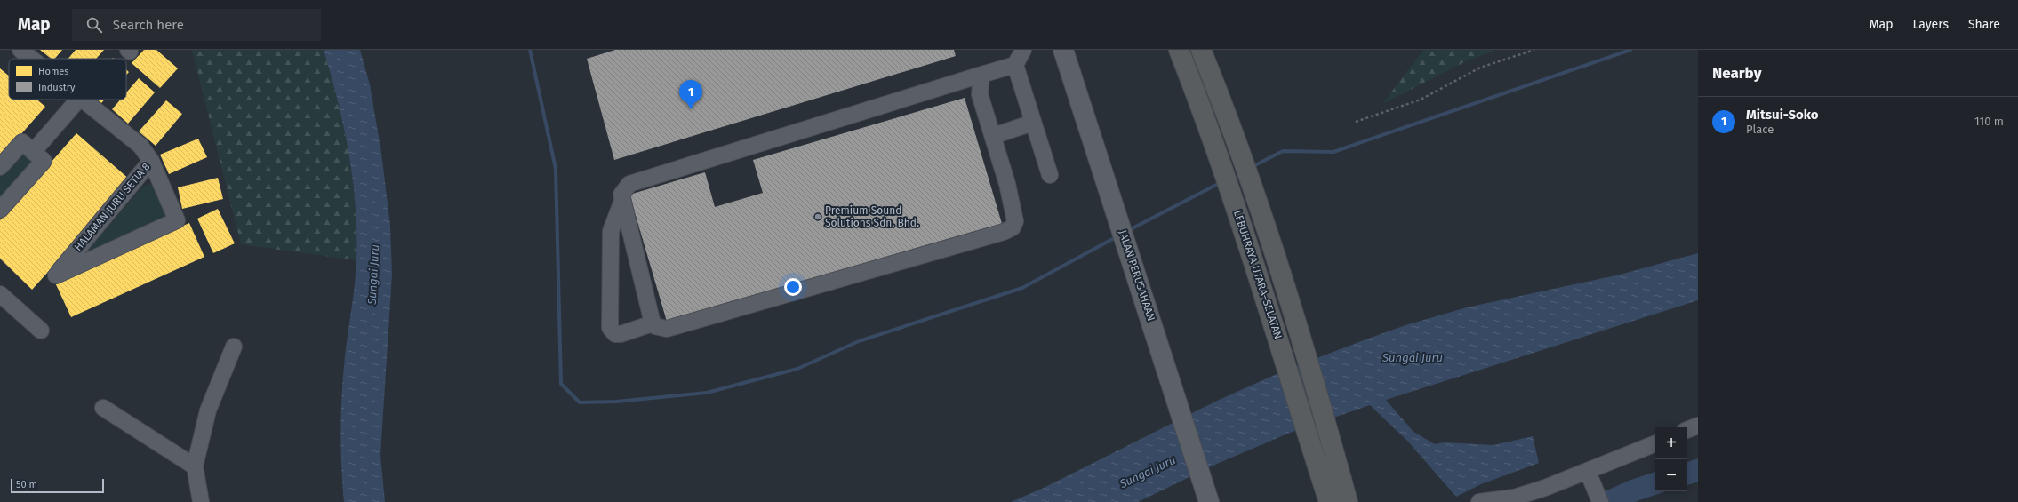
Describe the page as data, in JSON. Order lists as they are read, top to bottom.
{
  "streets": {
    "highway": ["LEBUHRAYA UTARA–SELATAN"],
    "main road": ["JALAN PERUSAHAAN"],
    "street": ["HALAMAN JURU SETIA 8"]
  },
  "water": ["Sungai Juru"],
  "places": ["Premium Sound Solutions Sdn. Bhd."],
  "legend": ["Homes", "Industry"],
  "scale_bar": "50 m",
  "page": {
    "header": "Map",
    "search": "Search here",
    "nav": ["Map", "Layers", "Share"],
    "heading": "Nearby",
    "pins": "1",
    "list": [
      {
        "mark": "1",
        "name": "Mitsui-Soko",
        "note": "Place",
        "value": "110 m"
      }
    ],
    "map_buttons": ["+", "−"],
    "scale": "50 m"
  }
}
